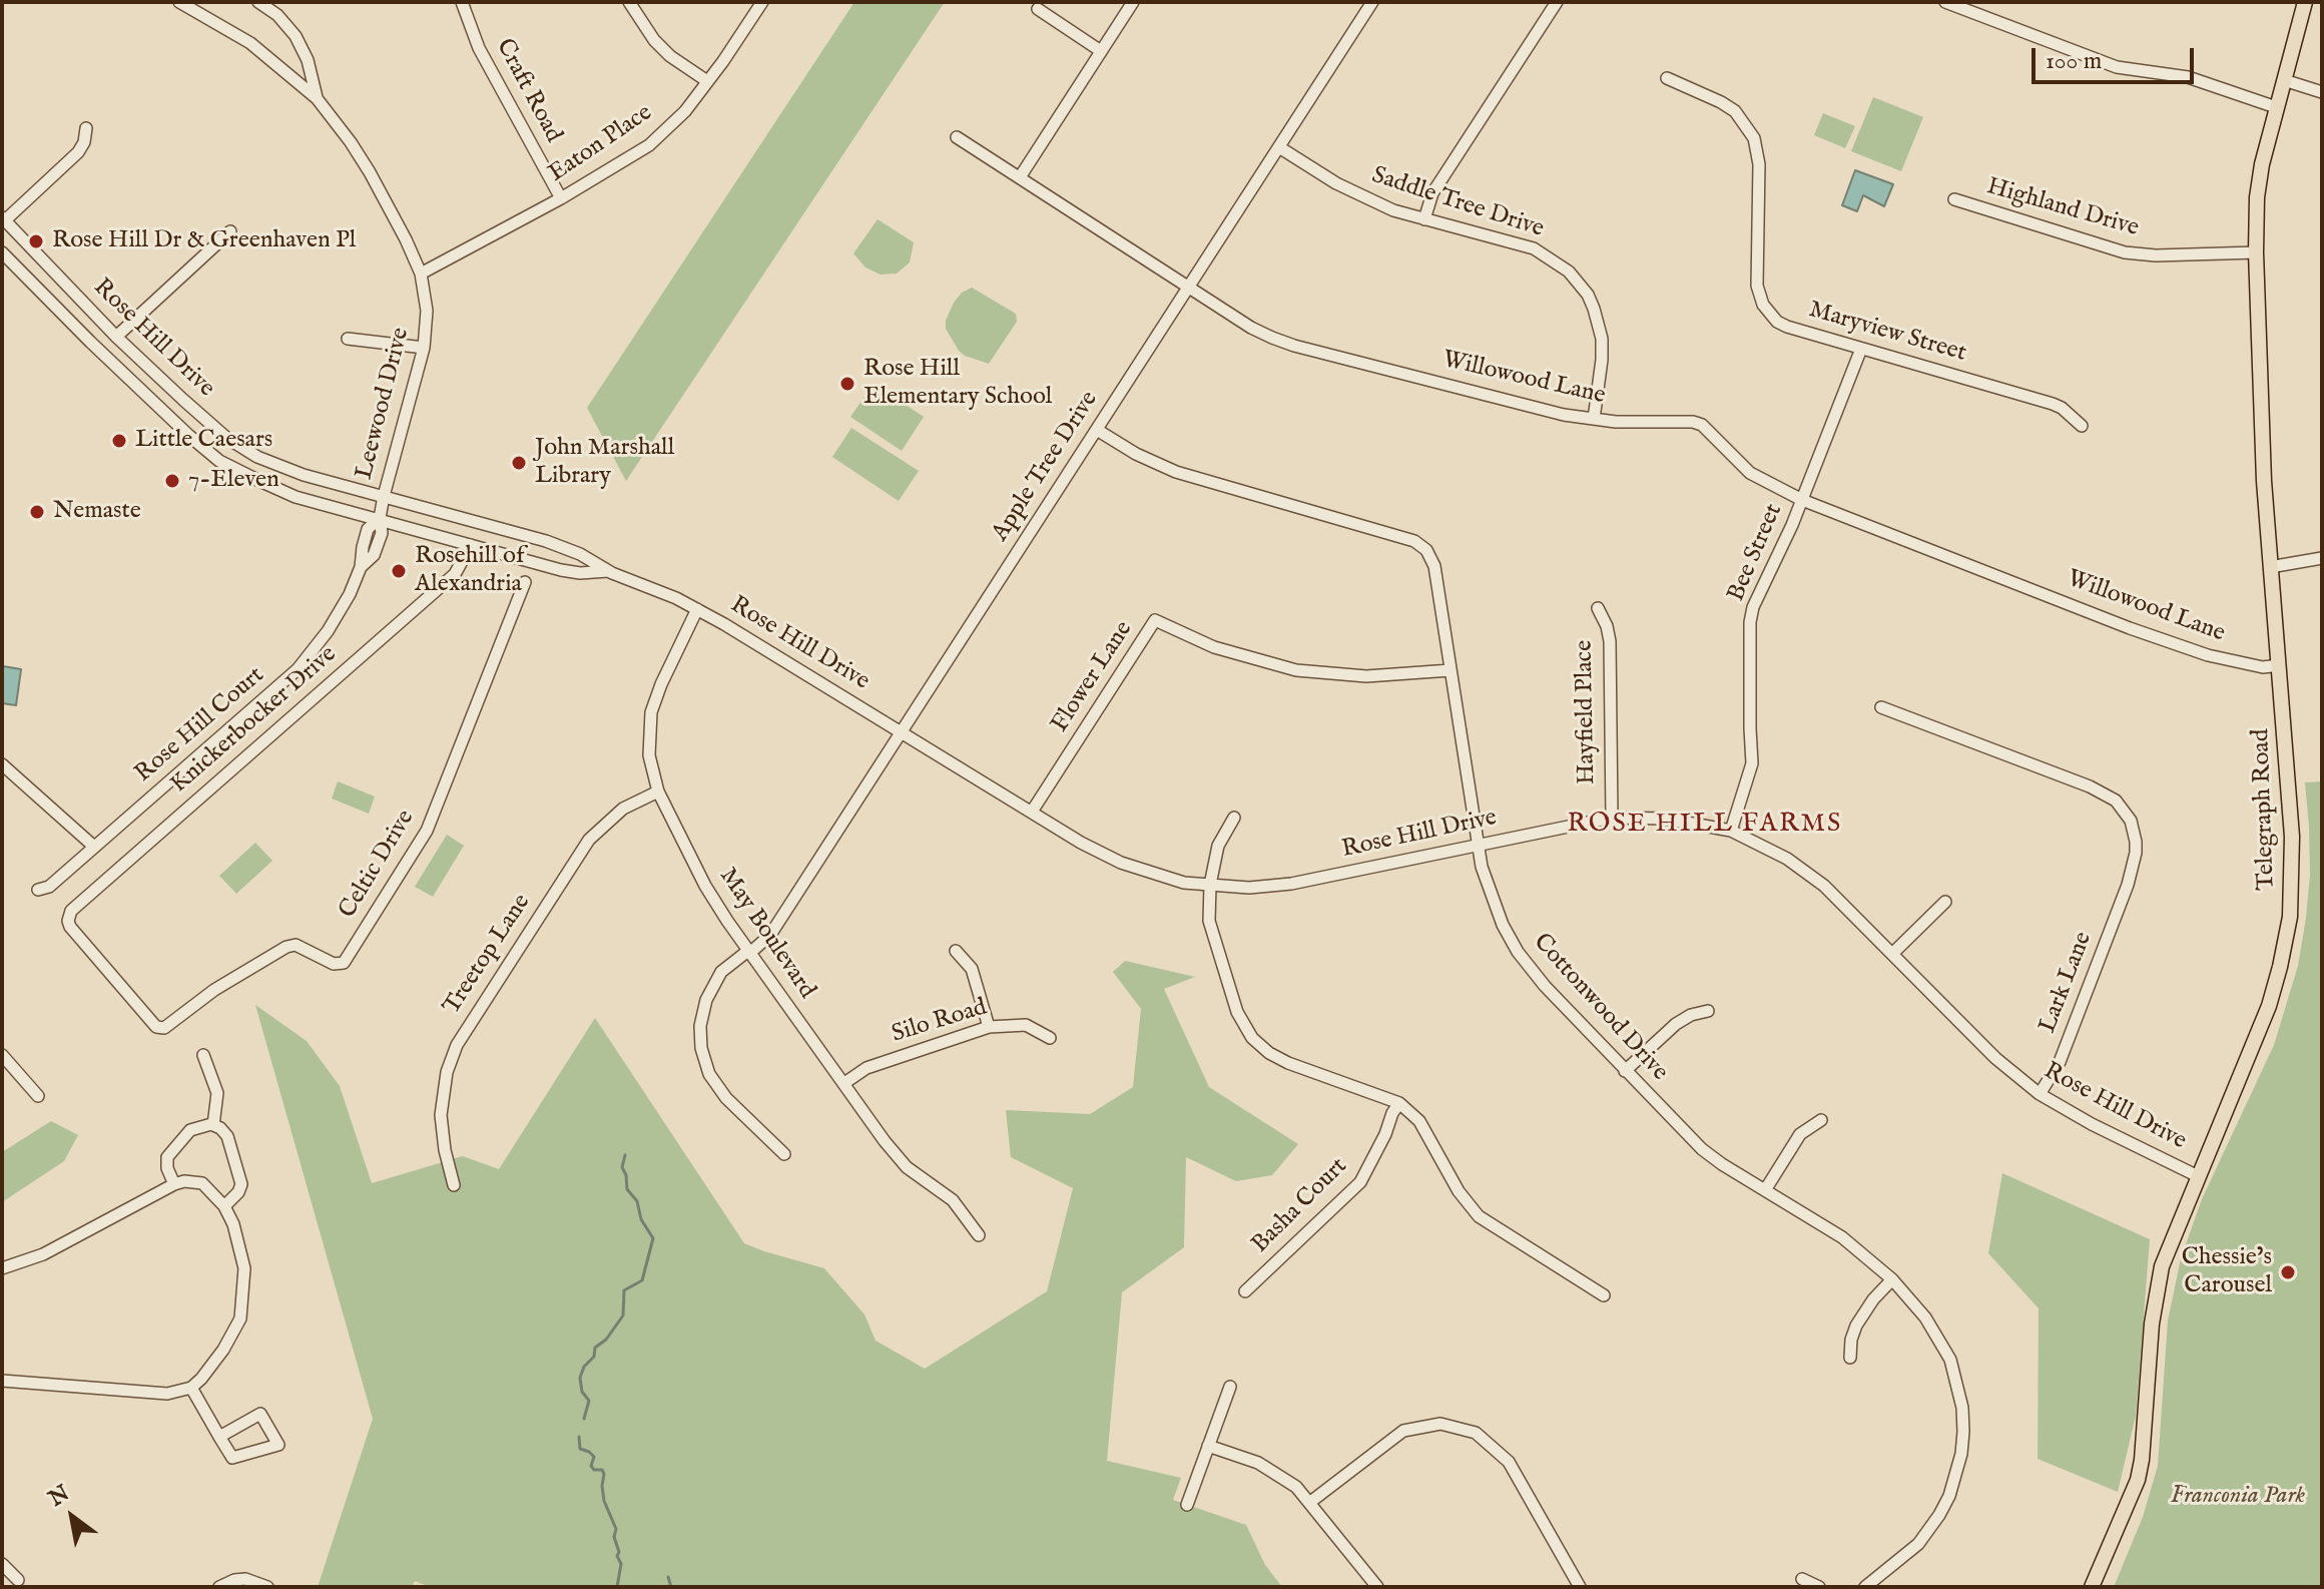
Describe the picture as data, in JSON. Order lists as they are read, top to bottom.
{
  "streets": {
    "main road": ["Telegraph Road"],
    "street": [
      "Craft Road",
      "Eaton Place",
      "Saddle Tree Drive",
      "Highland Drive",
      "Maryview Street",
      "Rose Hill Drive",
      "Willowood Lane",
      "Leewood Drive",
      "Apple Tree Drive",
      "Bee Street",
      "Flower Lane",
      "Hayfield Place",
      "Knickerbocker Drive",
      "Rose Hill Court",
      "Celtic Drive",
      "May Boulevard",
      "Treetop Lane",
      "Lark Lane",
      "Cottonwood Drive",
      "Silo Road",
      "Basha Court"
    ]
  },
  "crossings": [
    ["Craft Road", "Eaton Place"],
    ["Eaton Place", "Leewood Drive"],
    ["Saddle Tree Drive", "Willowood Lane"],
    ["Saddle Tree Drive", "Apple Tree Drive"],
    ["Highland Drive", "Telegraph Road"],
    ["Maryview Street", "Bee Street"],
    ["Rose Hill Drive", "Leewood Drive"],
    ["Rose Hill Drive", "Apple Tree Drive"],
    ["Rose Hill Drive", "Bee Street"],
    ["Rose Hill Drive", "Flower Lane"],
    ["Rose Hill Drive", "Hayfield Place"],
    ["Rose Hill Drive", "Knickerbocker Drive"],
    ["Rose Hill Drive", "Rose Hill Court"],
    ["Rose Hill Drive", "Telegraph Road"],
    ["Rose Hill Drive", "May Boulevard"],
    ["Rose Hill Drive", "Lark Lane"],
    ["Rose Hill Drive", "Cottonwood Drive"],
    ["Willowood Lane", "Apple Tree Drive"],
    ["Willowood Lane", "Bee Street"],
    ["Willowood Lane", "Telegraph Road"],
    ["Leewood Drive", "Rose Hill Court"],
    ["Apple Tree Drive", "May Boulevard"],
    ["Apple Tree Drive", "Cottonwood Drive"],
    ["Flower Lane", "Cottonwood Drive"],
    ["Knickerbocker Drive", "Celtic Drive"],
    ["May Boulevard", "Treetop Lane"],
    ["May Boulevard", "Silo Road"]
  ],
  "districts": ["ROSE HILL FARMS"],
  "parks": ["Franconia Park"],
  "places": [
    "Rose Hill Dr & Greenhaven Pl",
    "Rose Hill Elementary School",
    "Little Caesars",
    "John Marshall Library",
    "7-Eleven",
    "Nemaste",
    "Rosehill of Alexandria",
    "Chessie’s Carousel"
  ],
  "scale_bar": "100 m",
  "north": "top left"
}
